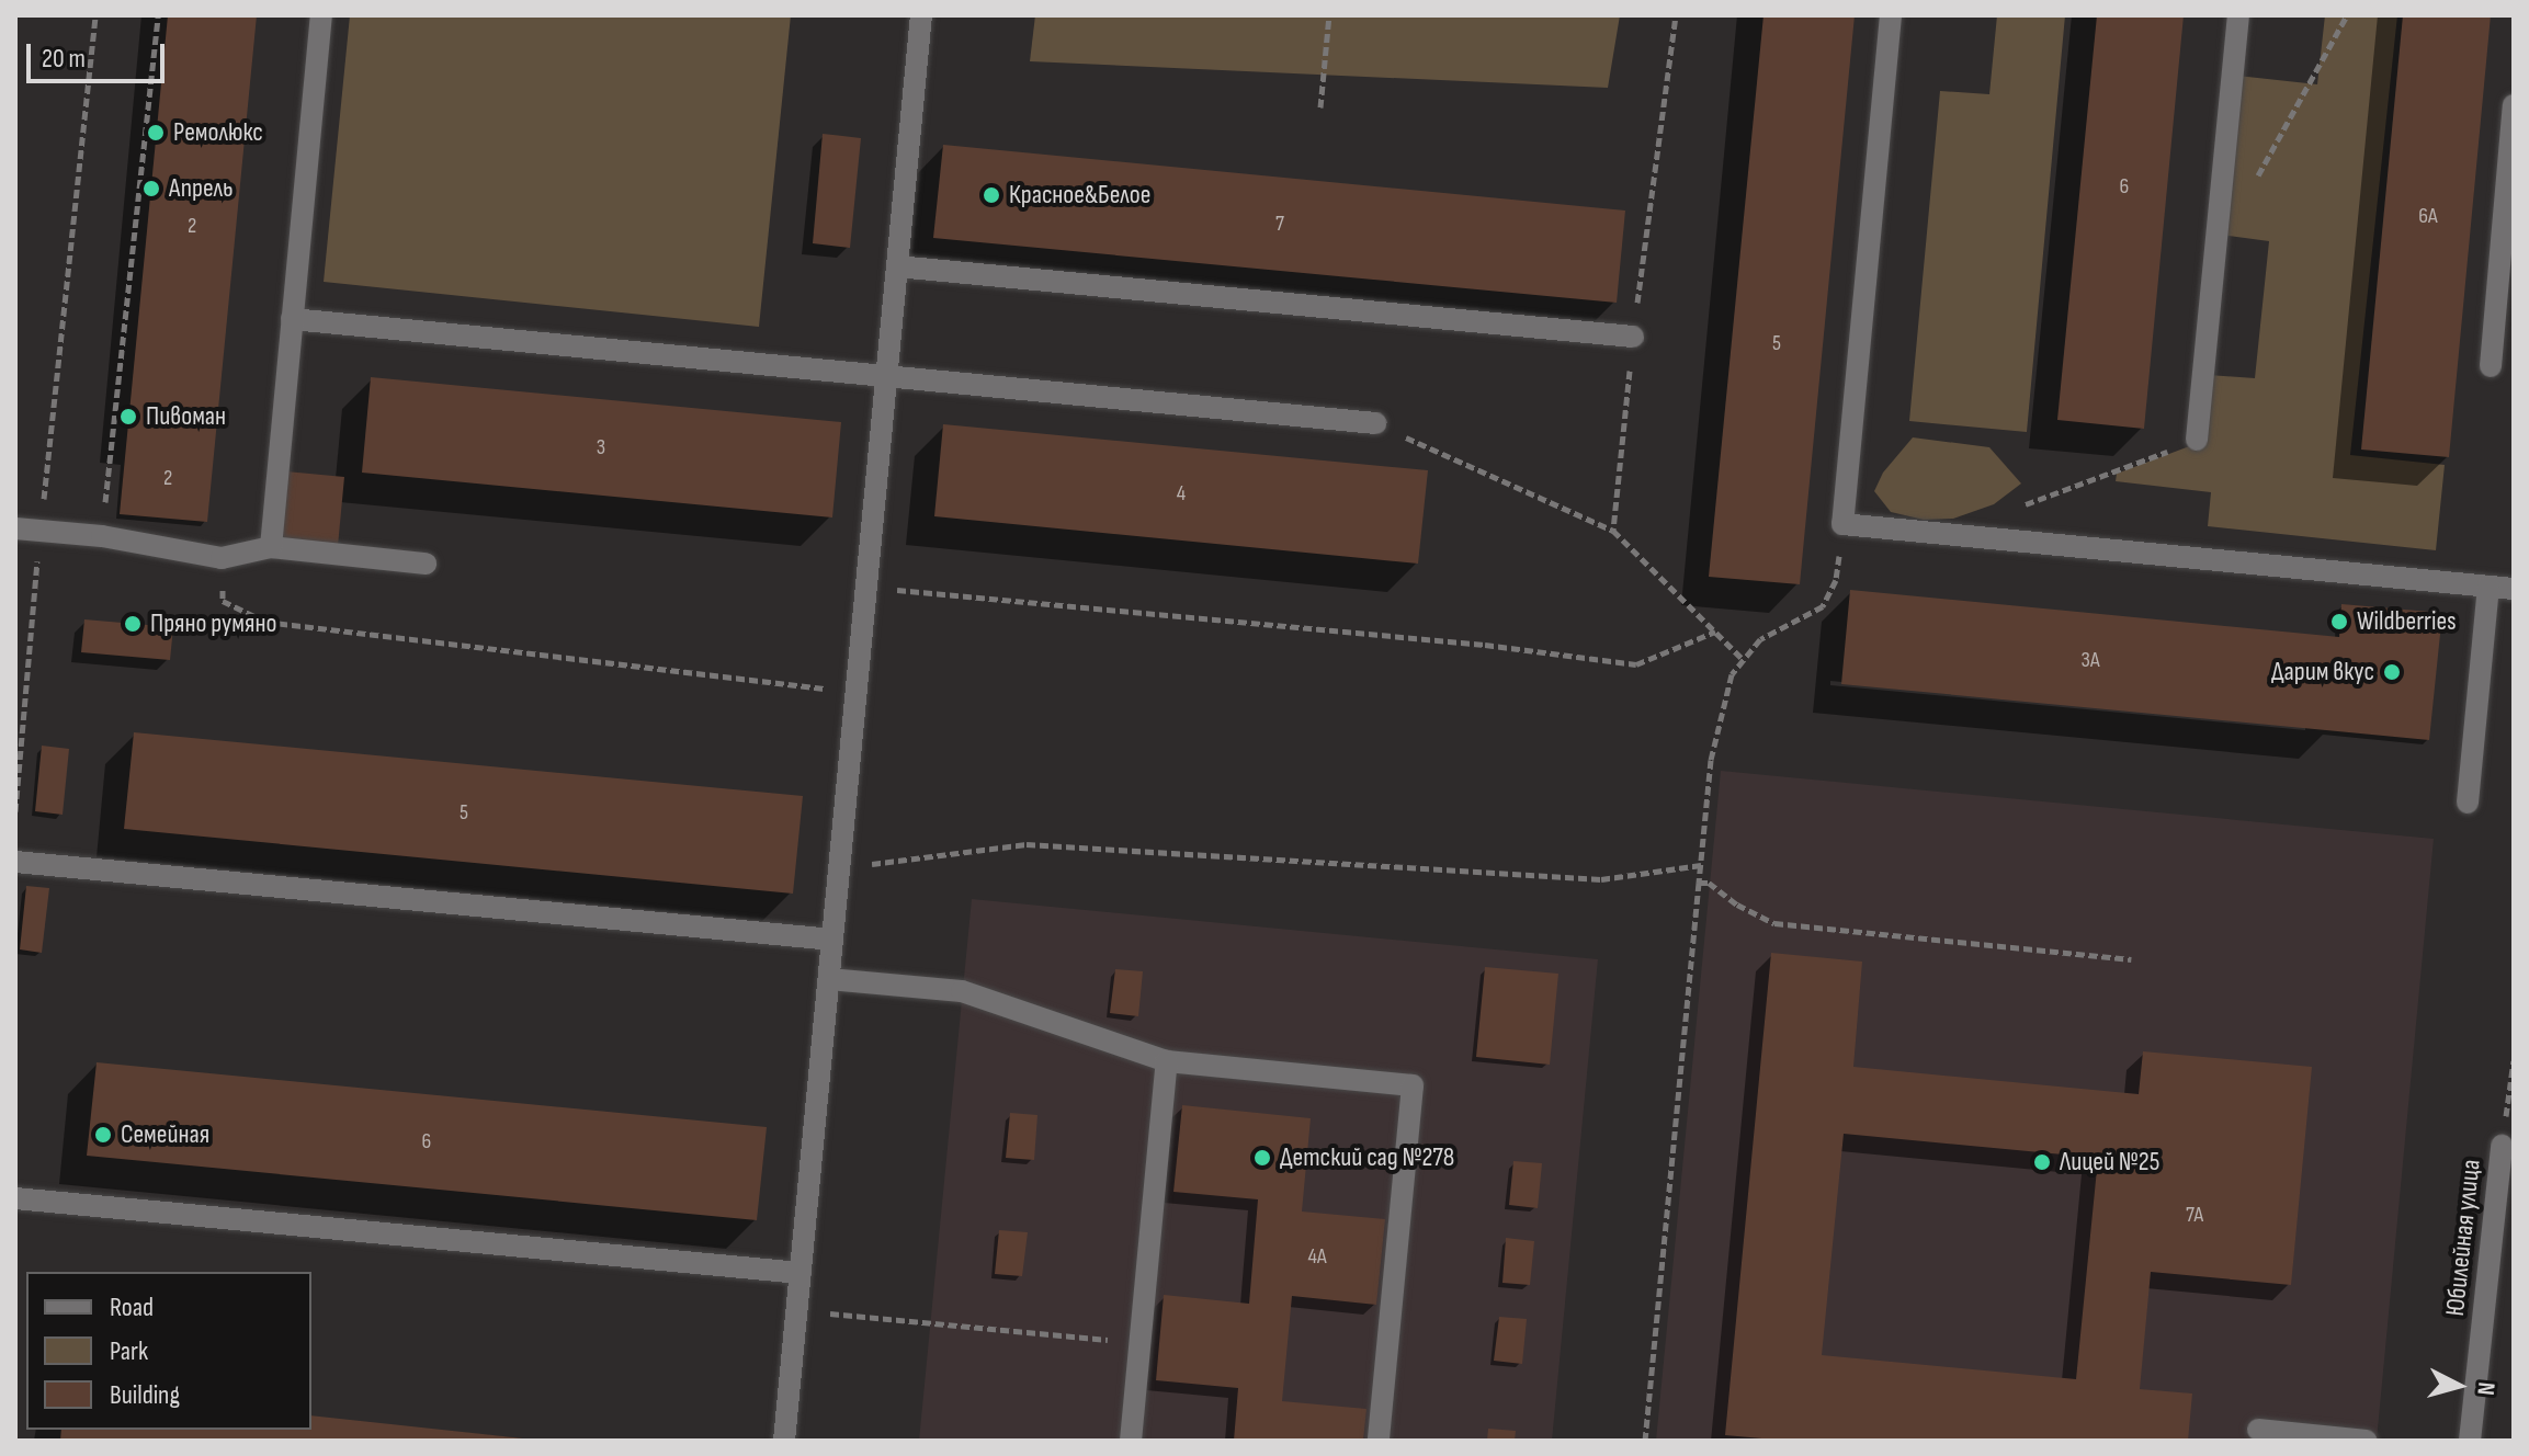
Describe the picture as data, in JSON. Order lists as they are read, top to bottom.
{
  "streets": {
    "street": ["Юбилейная улица"]
  },
  "places": [
    "Ремолюкс",
    "Апрель",
    "Красное&Белое",
    "Пивоман",
    "Wildberries",
    "Пряно румяно",
    "Дарим вкус",
    "Семейная",
    "Детский сад №278",
    "Лицей №25"
  ],
  "house_numbers": [
    "6",
    "6А",
    "7",
    "2",
    "5",
    "3",
    "2",
    "4",
    "3А",
    "5",
    "6",
    "7А",
    "4А"
  ],
  "legend": ["Road", "Park", "Building"],
  "scale_bar": "20 m",
  "north": "right"
}
